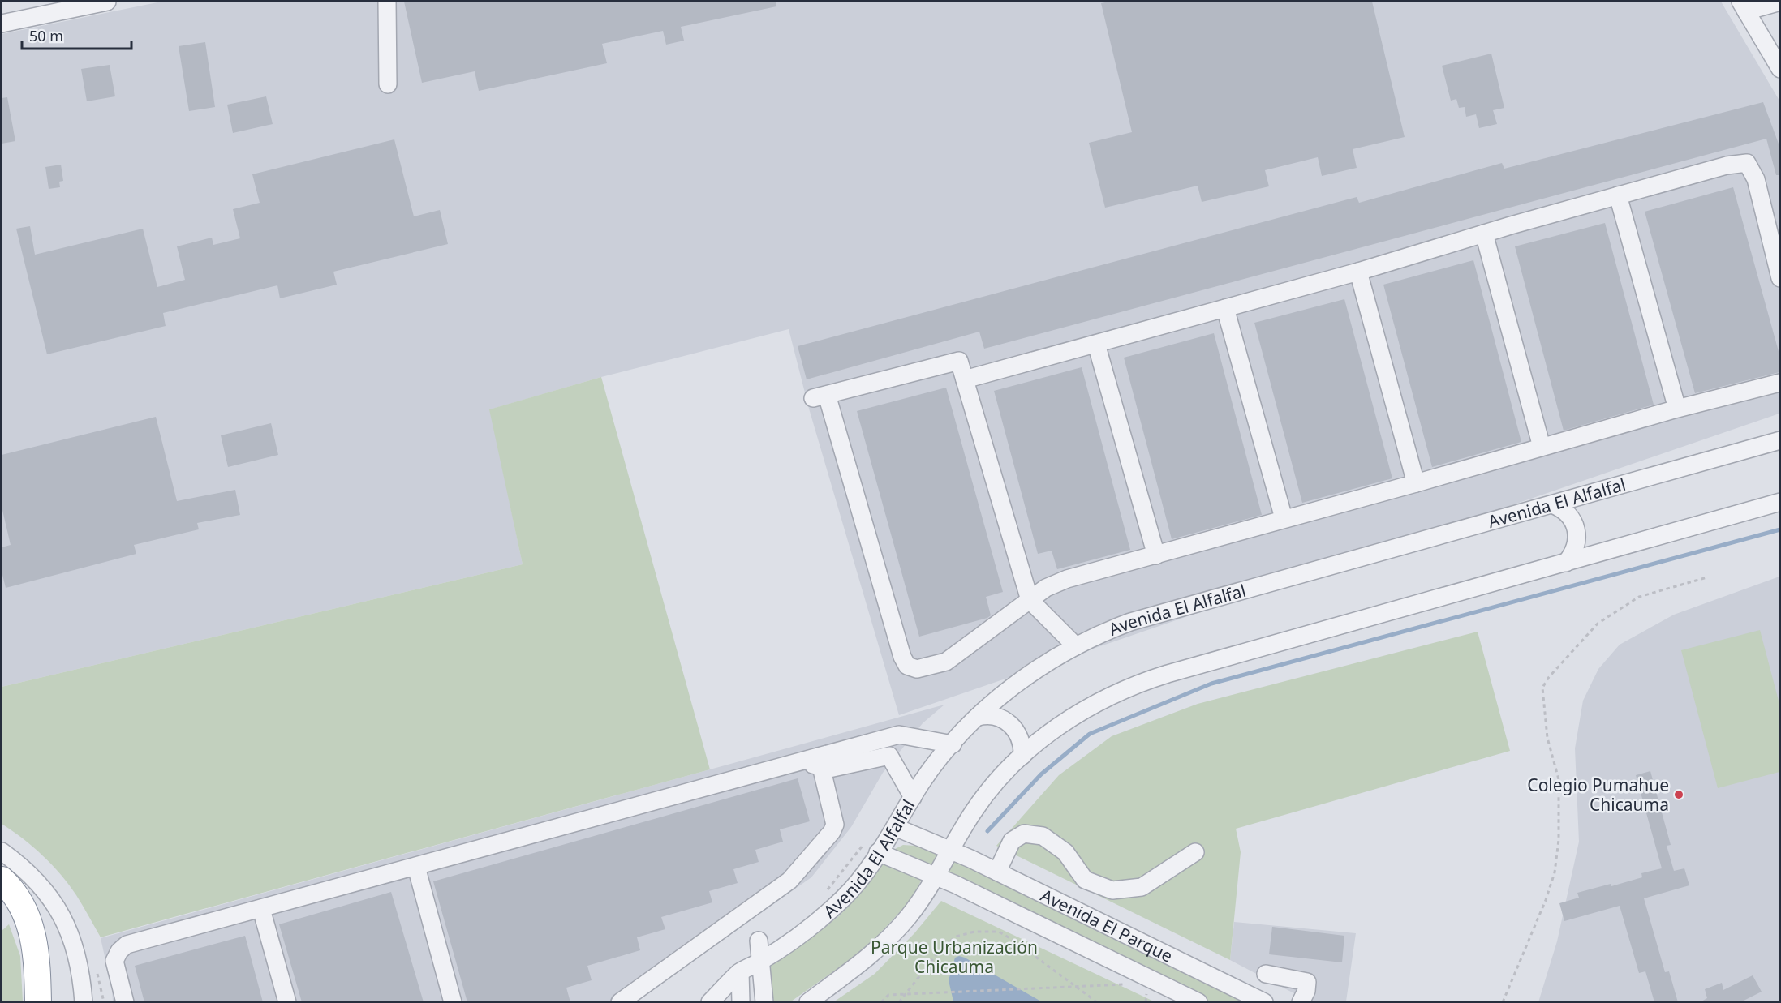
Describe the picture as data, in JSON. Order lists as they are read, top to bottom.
{
  "streets": {
    "street": ["Avenida El Alfalfal", "Avenida El Parque"]
  },
  "crossings": [
    ["Avenida El Alfalfal", "Avenida El Parque"]
  ],
  "parks": ["Parque Urbanización Chicauma"],
  "places": ["Colegio Pumahue Chicauma"],
  "scale_bar": "50 m"
}
